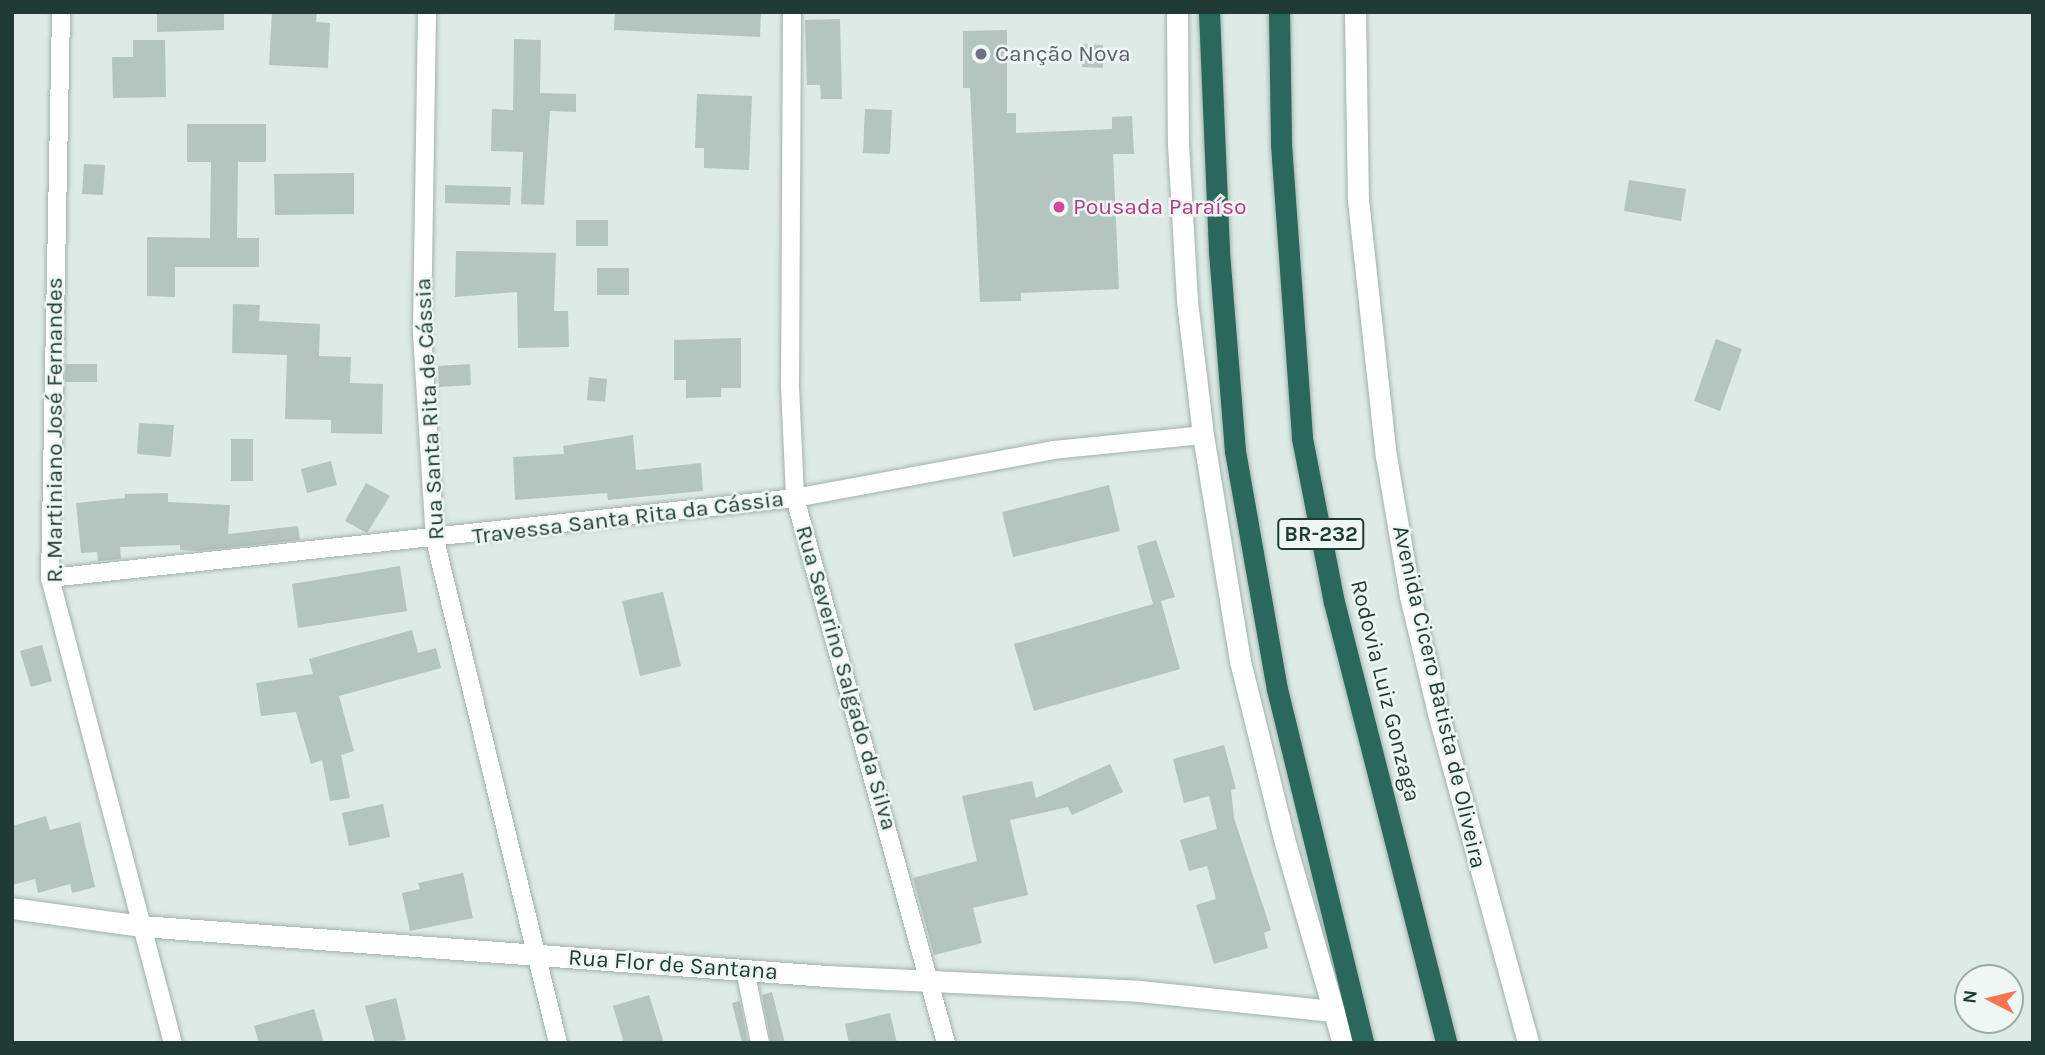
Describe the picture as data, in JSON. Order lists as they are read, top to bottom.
{
  "streets": {
    "highway": ["BR-232", "Rodovia Luiz Gonzaga"],
    "main road": ["Avenida Cicero Batista de Oliveira", "Rua Flor de Santana"],
    "street": [
      "Rua Santa Rita de Cássia",
      "R. Martiniano José Fernandes",
      "Travessa Santa Rita da Cássia",
      "Rua Severino Salgado da Silva"
    ]
  },
  "crossings": [
    ["Rua Santa Rita de Cássia", "Travessa Santa Rita da Cássia"],
    ["Rua Santa Rita de Cássia", "Rua Flor de Santana"],
    ["R. Martiniano José Fernandes", "Travessa Santa Rita da Cássia"],
    ["R. Martiniano José Fernandes", "Rua Flor de Santana"],
    ["Travessa Santa Rita da Cássia", "Rua Severino Salgado da Silva"],
    ["Rua Severino Salgado da Silva", "Rua Flor de Santana"]
  ],
  "places": ["Canção Nova", "Pousada Paraíso"],
  "north": "left"
}
